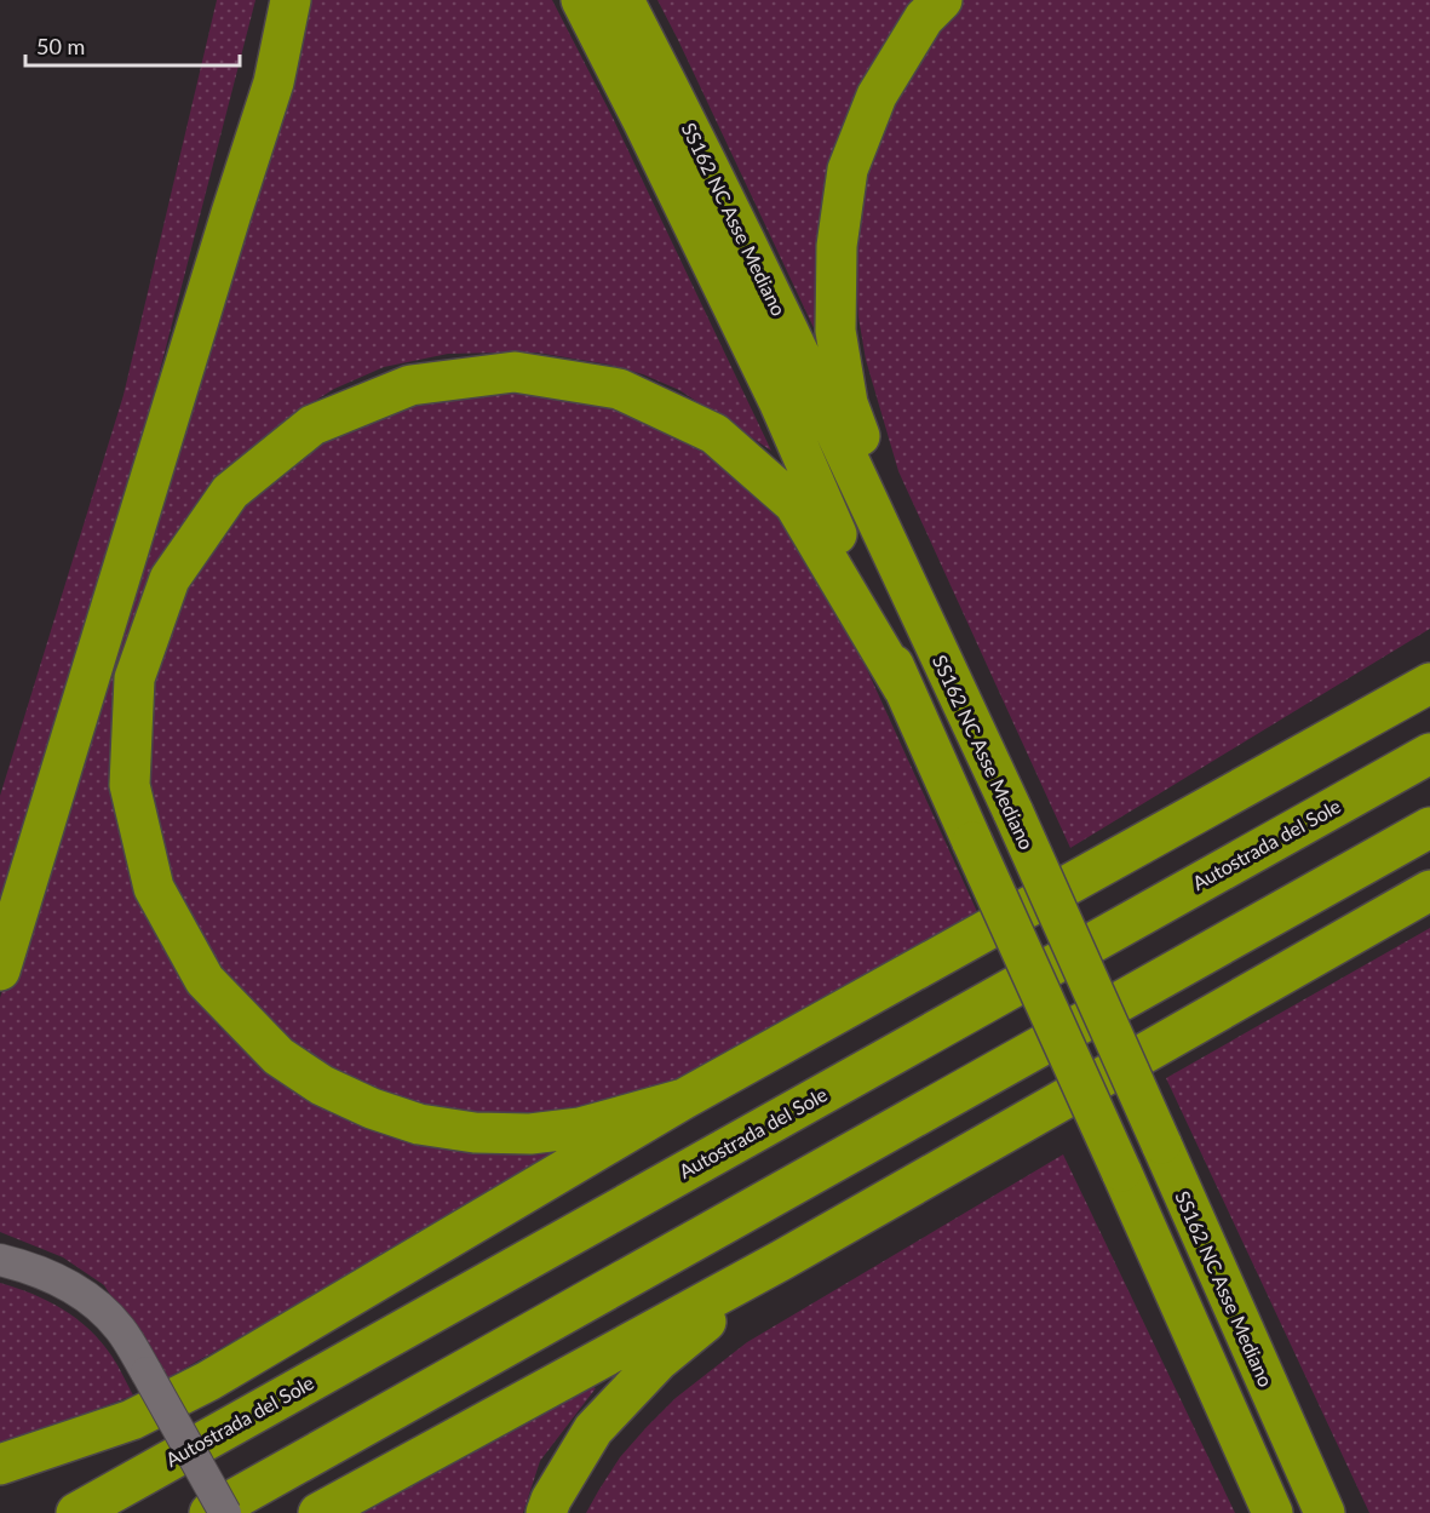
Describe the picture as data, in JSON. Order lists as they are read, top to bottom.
{
  "streets": {
    "highway": ["SS162 NC Asse Mediano", "Autostrada del Sole"]
  },
  "scale_bar": "50 m"
}
